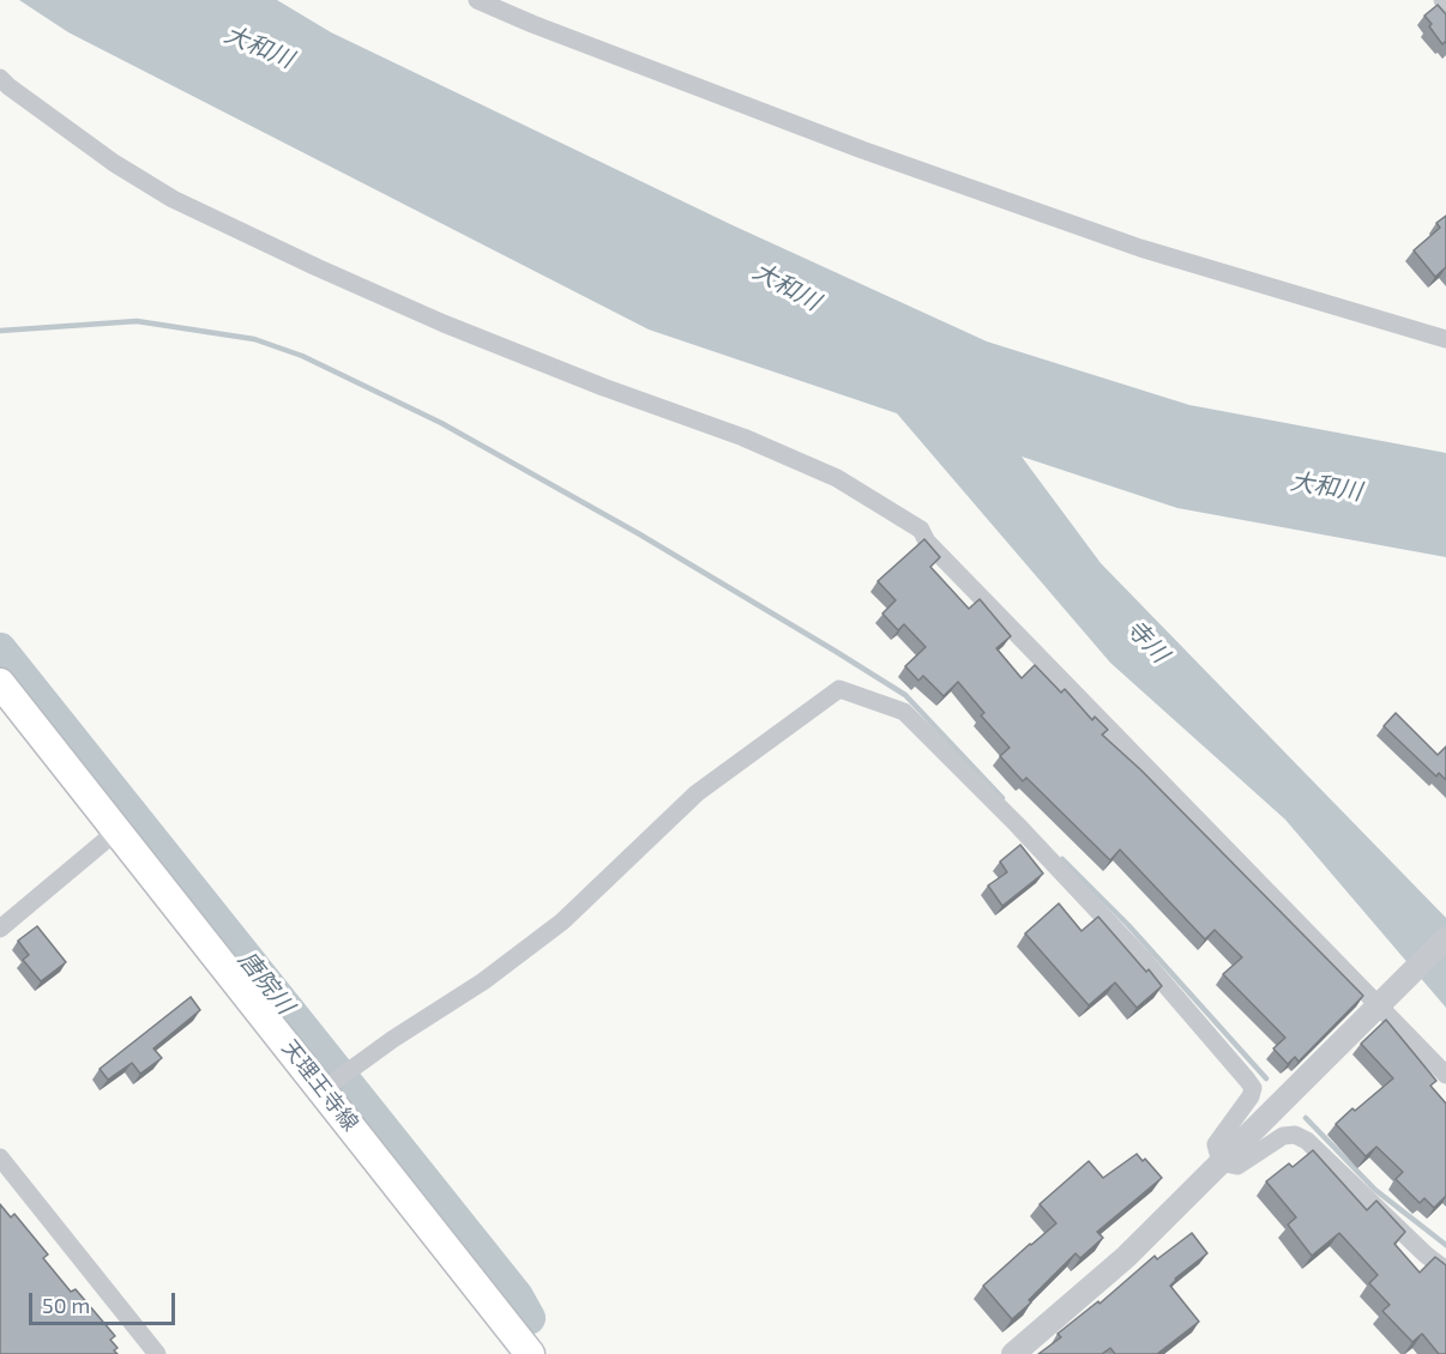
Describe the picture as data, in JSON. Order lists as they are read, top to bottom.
{
  "streets": {
    "main road": ["天理王寺線"]
  },
  "water": ["大和川", "寺川", "唐院川"],
  "scale_bar": "50 m"
}
